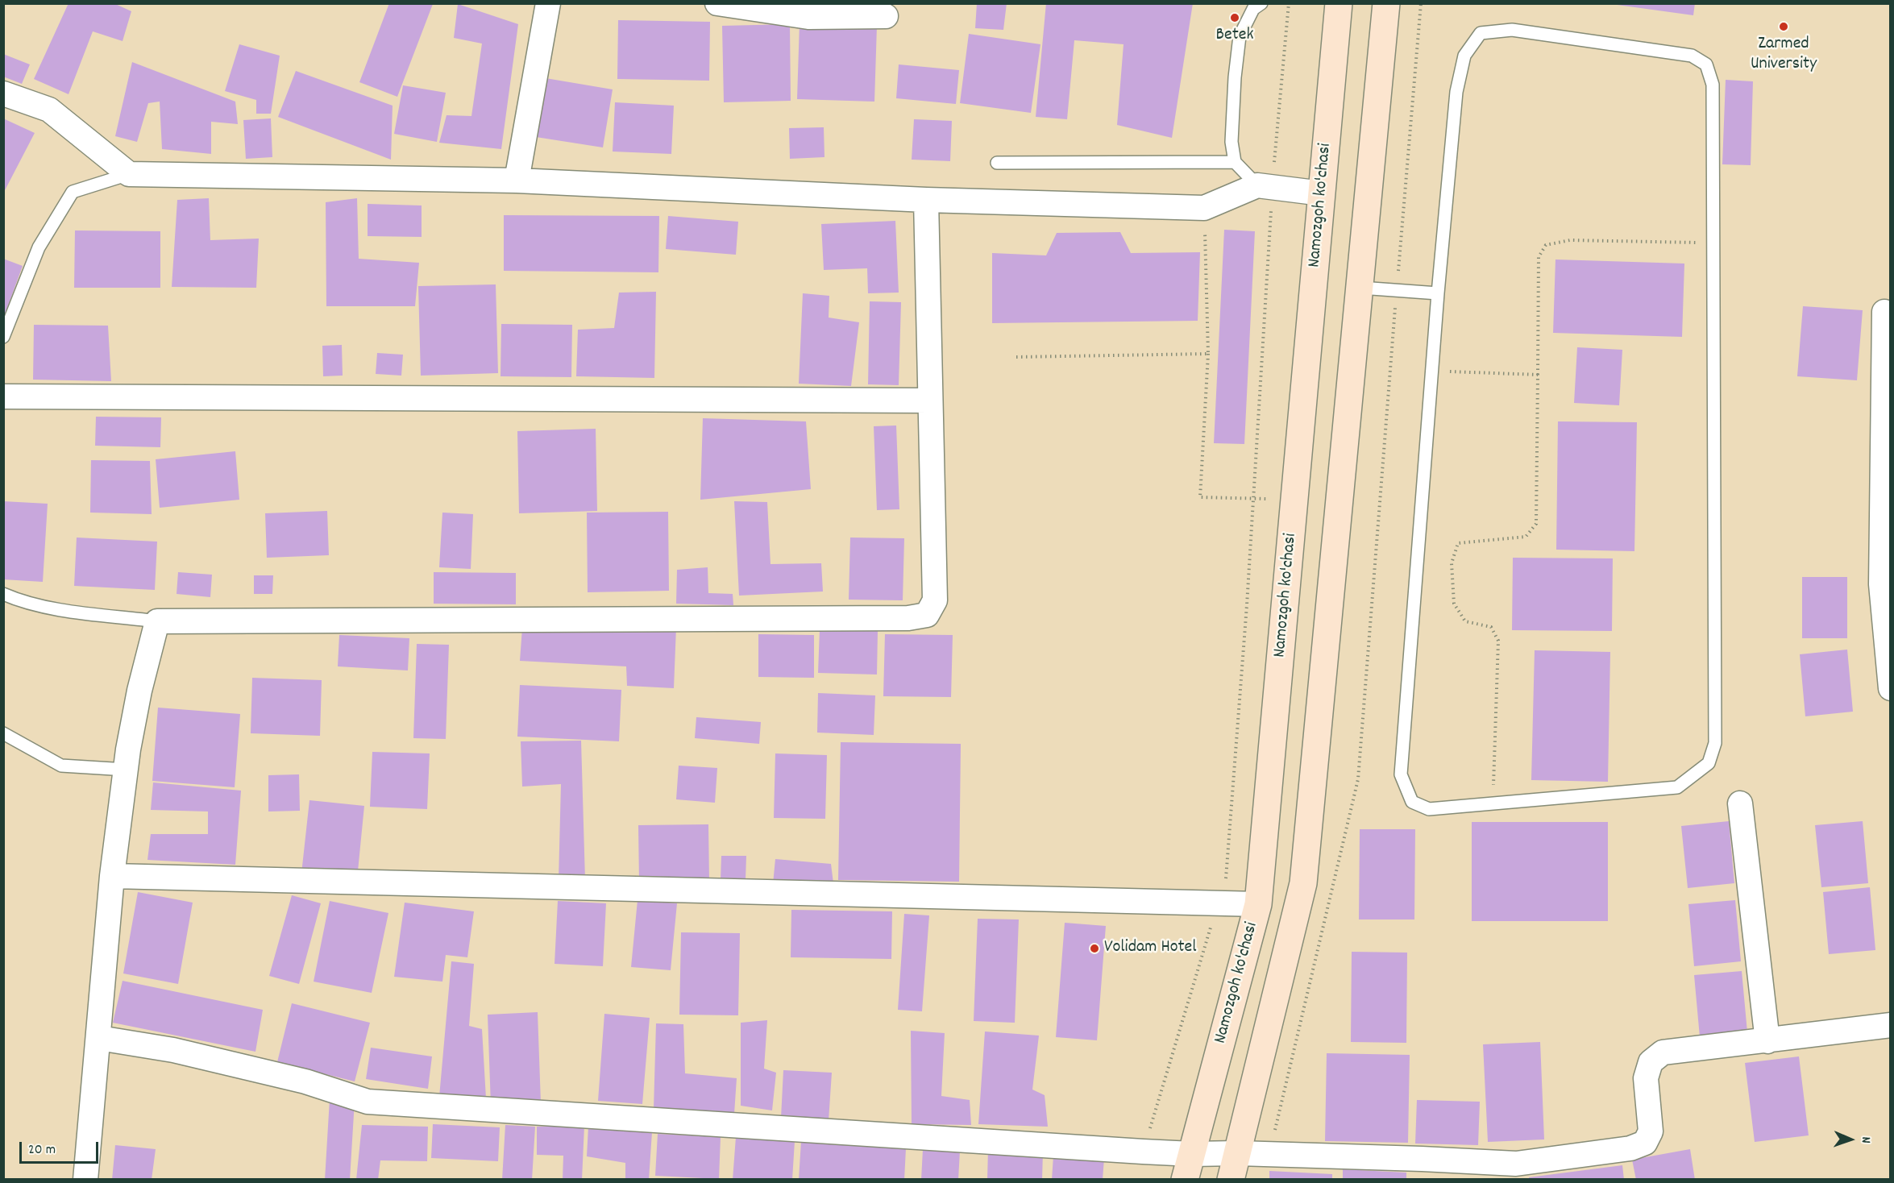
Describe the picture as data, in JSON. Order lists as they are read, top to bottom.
{
  "streets": {
    "main road": ["Namozgoh ko'chasi"]
  },
  "places": ["Betek", "Zarmed University", "Volidam Hotel"],
  "scale_bar": "20 m",
  "north": "right"
}
